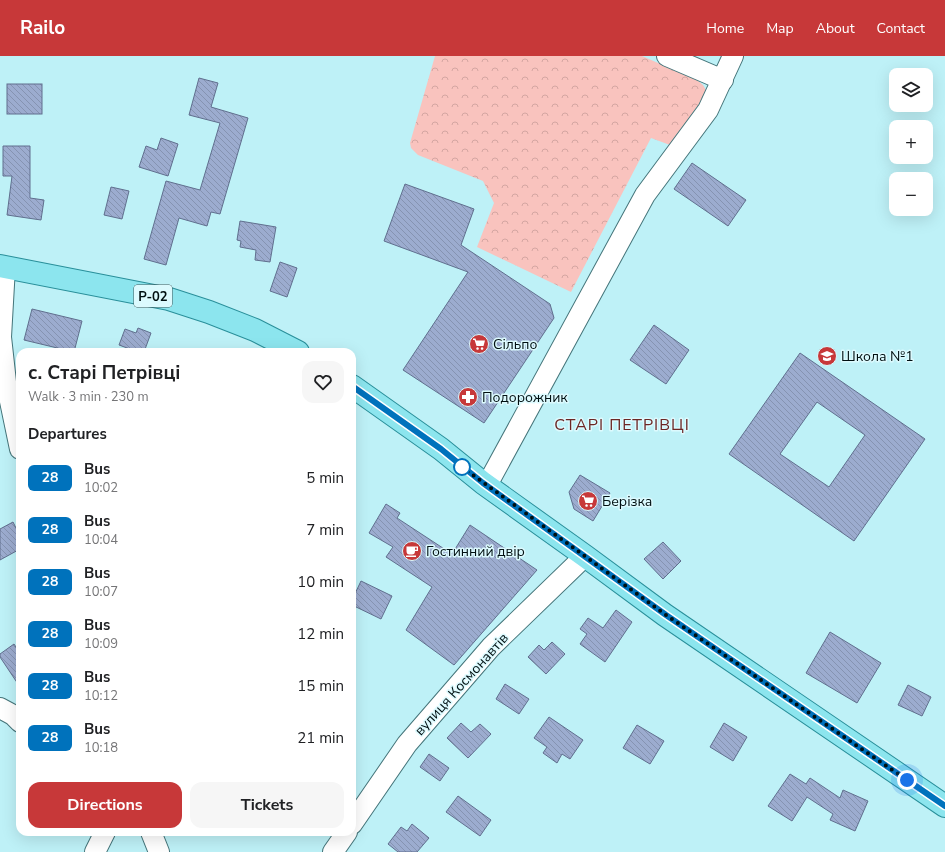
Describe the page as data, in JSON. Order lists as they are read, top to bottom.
{
  "streets": {
    "main road": ["Р-02"],
    "street": ["вулиця Космонавтів"]
  },
  "districts": ["СТАРІ ПЕТРІВЦІ"],
  "places": {
    "supermarket": ["Сільпо", "Берізка"],
    "school or university": ["Школа №1"],
    "pharmacy": ["Подорожник"],
    "cafe": ["Гостинний двір"]
  },
  "lines": ["bus line 28"],
  "page": {
    "header": "Railo",
    "nav": [
      "Home",
      "Map",
      "About",
      "Contact"
    ],
    "map_buttons": ["+", "−"],
    "heading": [
      ["с. Старі Петрівці", "Walk · 3 min · 230 m"],
      "Departures"
    ],
    "list": [
      {
        "mark": "28",
        "name": "Bus",
        "note": "10:02",
        "value": "5 min"
      },
      {
        "mark": "28",
        "name": "Bus",
        "note": "10:04",
        "value": "7 min"
      },
      {
        "mark": "28",
        "name": "Bus",
        "note": "10:07",
        "value": "10 min"
      },
      {
        "mark": "28",
        "name": "Bus",
        "note": "10:09",
        "value": "12 min"
      },
      {
        "mark": "28",
        "name": "Bus",
        "note": "10:12",
        "value": "15 min"
      },
      {
        "mark": "28",
        "name": "Bus",
        "note": "10:18",
        "value": "21 min"
      }
    ],
    "buttons": ["Directions", "Tickets"]
  }
}
